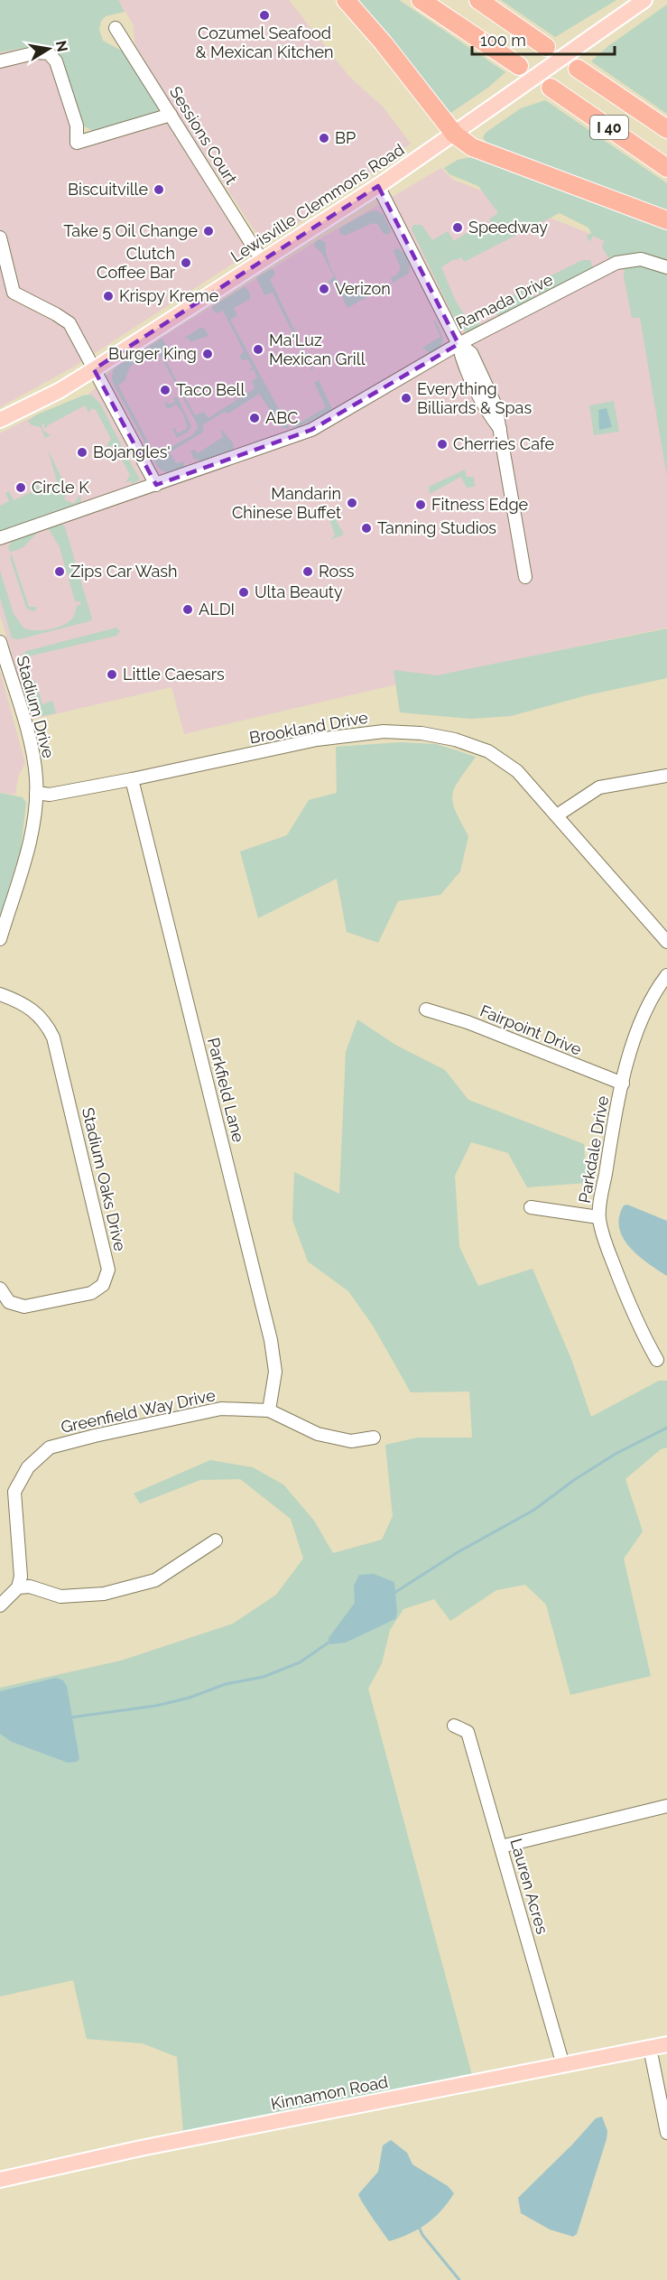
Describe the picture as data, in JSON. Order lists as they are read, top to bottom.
{
  "streets": {
    "highway": ["I 40"],
    "main road": ["Lewisville Clemmons Road", "Kinnamon Road"],
    "street": [
      "Sessions Court",
      "Ramada Drive",
      "Stadium Drive",
      "Brookland Drive",
      "Fairpoint Drive",
      "Parkfield Lane",
      "Parkdale Drive",
      "Stadium Oaks Drive",
      "Greenfield Way Drive",
      "Lauren Acres"
    ]
  },
  "crossings": [
    ["Sessions Court", "Lewisville Clemmons Road"],
    ["Lewisville Clemmons Road", "Ramada Drive"],
    ["Stadium Drive", "Brookland Drive"],
    ["Brookland Drive", "Parkfield Lane"],
    ["Fairpoint Drive", "Parkdale Drive"],
    ["Parkfield Lane", "Greenfield Way Drive"],
    ["Lauren Acres", "Kinnamon Road"]
  ],
  "places": [
    "Cozumel Seafood & Mexican Kitchen",
    "BP",
    "Biscuitville",
    "Speedway",
    "Take 5 Oil Change",
    "Clutch Coffee Bar",
    "Verizon",
    "Krispy Kreme",
    "Ma'Luz Mexican Grill",
    "Burger King",
    "Taco Bell",
    "Everything Billiards & Spas",
    "ABC",
    "Cherries Cafe",
    "Bojangles'",
    "Circle K",
    "Mandarin Chinese Buffet",
    "Fitness Edge",
    "Tanning Studios",
    "Zips Car Wash",
    "Ross",
    "Ulta Beauty",
    "ALDI",
    "Little Caesars"
  ],
  "scale_bar": "100 m",
  "north": "right"
}
